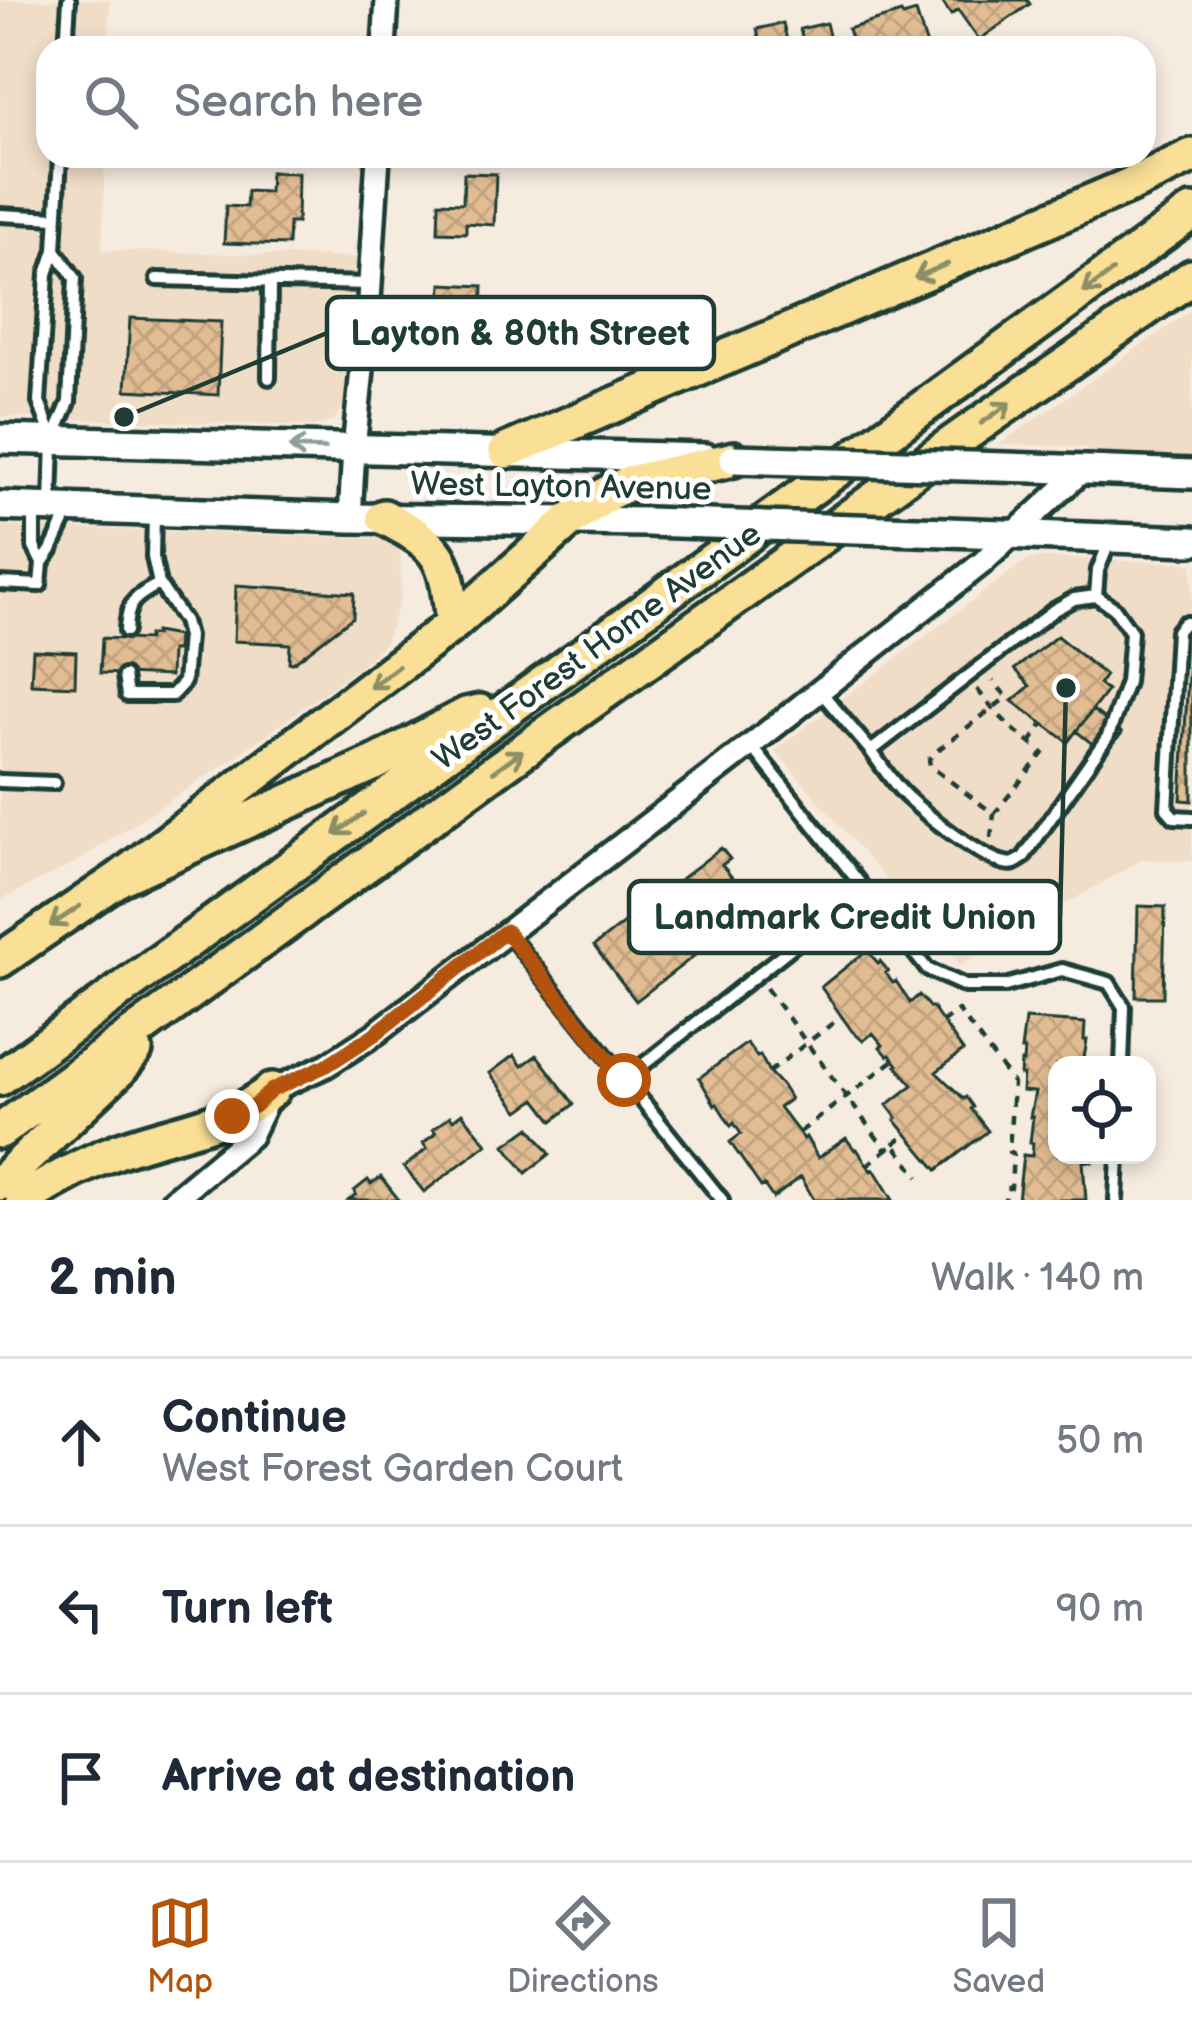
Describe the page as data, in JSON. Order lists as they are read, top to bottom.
{
  "streets": {
    "main road": ["West Layton Avenue", "West Forest Home Avenue"]
  },
  "places": ["Layton & 80th Street", "Landmark Credit Union"],
  "page": {
    "search": "Search here",
    "heading": ["2 min", "Walk · 140 m"],
    "list": [
      ["Continue", "West Forest Garden Court", "50 m"],
      ["Turn left", "90 m"],
      "Arrive at destination"
    ],
    "nav": ["Map", "Directions", "Saved"]
  }
}
